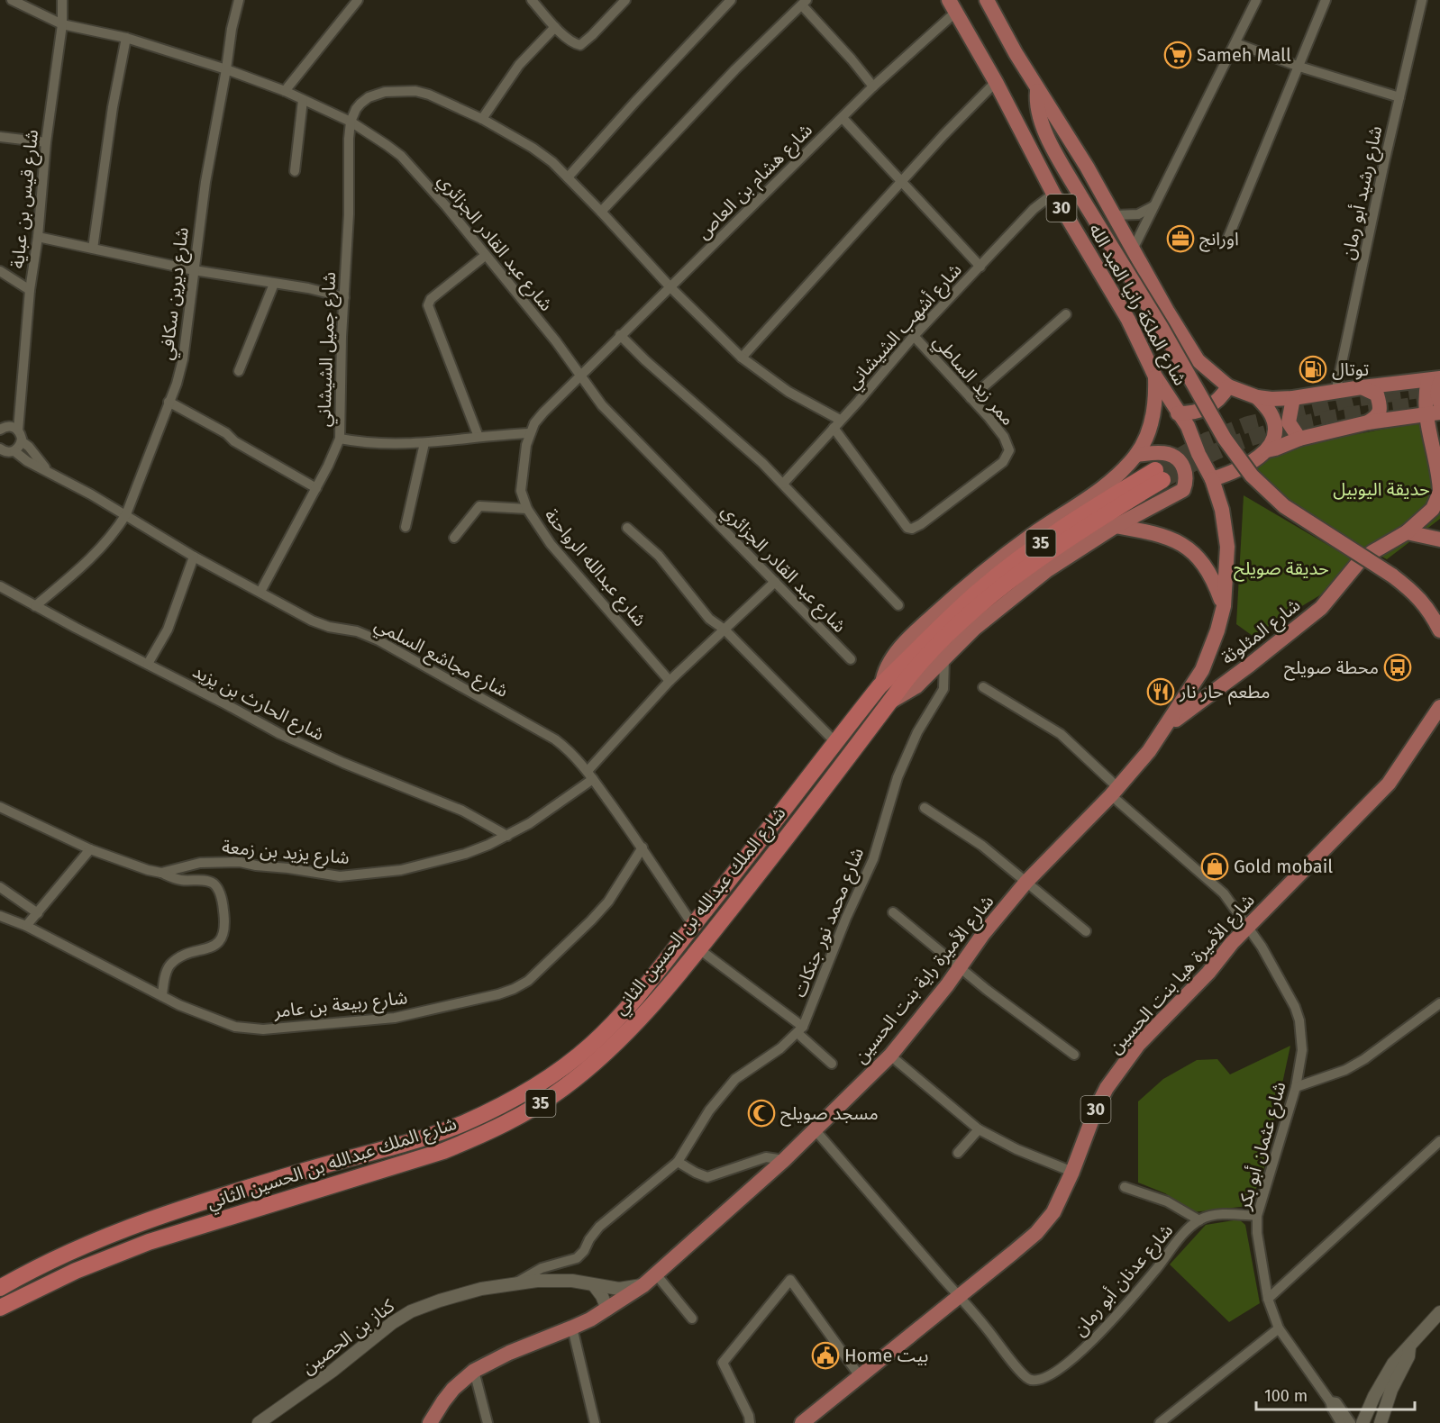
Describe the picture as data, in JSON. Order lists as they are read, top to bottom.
{
  "streets": {
    "highway": ["35", "شارع الملك عبدالله بن الحسين الثاني"],
    "main road": [
      "30",
      "شارع الملكة رانيا العبد الله",
      "شارع المثلوثة",
      "شارع الأميرة هيا بنت الحسين",
      "شارع الأميرة راية بنت الحسين"
    ],
    "street": [
      "شارع هشام بن العاص",
      "شارع رشيد أبو رمان",
      "شارع قيس بن عباية",
      "شارع عبد القادر الجزائري",
      "شارع ديرين سكافي",
      "شارع أشهب الشيشاني",
      "شارع جميل الشيشاني",
      "ممر زيد الساطي",
      "شارع عبدالله الرواحنة",
      "شارع مجاشع السلمي",
      "شارع الحارث بن يزيد",
      "شارع يزيد بن زمعة",
      "شارع محمد نور جنكات",
      "شارع ربيعة بن عامر",
      "شارع عثمان أبو بكر",
      "شارع عدنان أبو رمان",
      "كناز بن الحصين"
    ]
  },
  "crossings": [
    ["شارع هشام بن العاص", "شارع عبد القادر الجزائري"],
    ["شارع هشام بن العاص", "شارع الملكة رانيا العبد الله"],
    ["شارع هشام بن العاص", "شارع عبدالله الرواحنة"],
    ["شارع قيس بن عباية", "شارع عبد القادر الجزائري"],
    ["شارع قيس بن عباية", "شارع مجاشع السلمي"],
    ["شارع عبد القادر الجزائري", "شارع ديرين سكافي"],
    ["شارع عبد القادر الجزائري", "شارع جميل الشيشاني"],
    ["شارع عبد القادر الجزائري", "شارع يزيد بن زمعة"],
    ["شارع ديرين سكافي", "شارع مجاشع السلمي"],
    ["شارع ديرين سكافي", "شارع الحارث بن يزيد"],
    ["شارع الملكة رانيا العبد الله", "شارع أشهب الشيشاني"],
    ["شارع الملكة رانيا العبد الله", "شارع الأميرة راية بنت الحسين"],
    ["شارع أشهب الشيشاني", "ممر زيد الساطي"],
    ["شارع جميل الشيشاني", "شارع مجاشع السلمي"],
    ["شارع عبدالله الرواحنة", "شارع يزيد بن زمعة"],
    ["شارع المثلوثة", "شارع الأميرة راية بنت الحسين"],
    ["شارع مجاشع السلمي", "شارع يزيد بن زمعة"],
    ["شارع مجاشع السلمي", "شارع الملك عبدالله بن الحسين الثاني"],
    ["شارع مجاشع السلمي", "شارع ربيعة بن عامر"],
    ["شارع الحارث بن يزيد", "شارع يزيد بن زمعة"],
    ["شارع محمد نور جنكات", "كناز بن الحصين"],
    ["شارع الأميرة هيا بنت الحسين", "شارع عثمان أبو بكر"],
    ["شارع الأميرة هيا بنت الحسين", "شارع عدنان أبو رمان"],
    ["شارع الأميرة راية بنت الحسين", "شارع عثمان أبو بكر"],
    ["شارع الأميرة راية بنت الحسين", "كناز بن الحصين"],
    ["شارع عثمان أبو بكر", "شارع عدنان أبو رمان"]
  ],
  "parks": ["حديقة اليوبيل", "حديقة صويلح"],
  "places": {
    "supermarket": ["Sameh Mall"],
    "office": ["اورانج"],
    "fuel station": ["توتال"],
    "bus stop": ["محطة صويلح"],
    "restaurant": ["مطعم حار نار"],
    "shop": ["Gold mobail"],
    "mosque": ["مسجد صويلح"],
    "public building": ["Home بيت"]
  },
  "scale_bar": "100 m"
}
